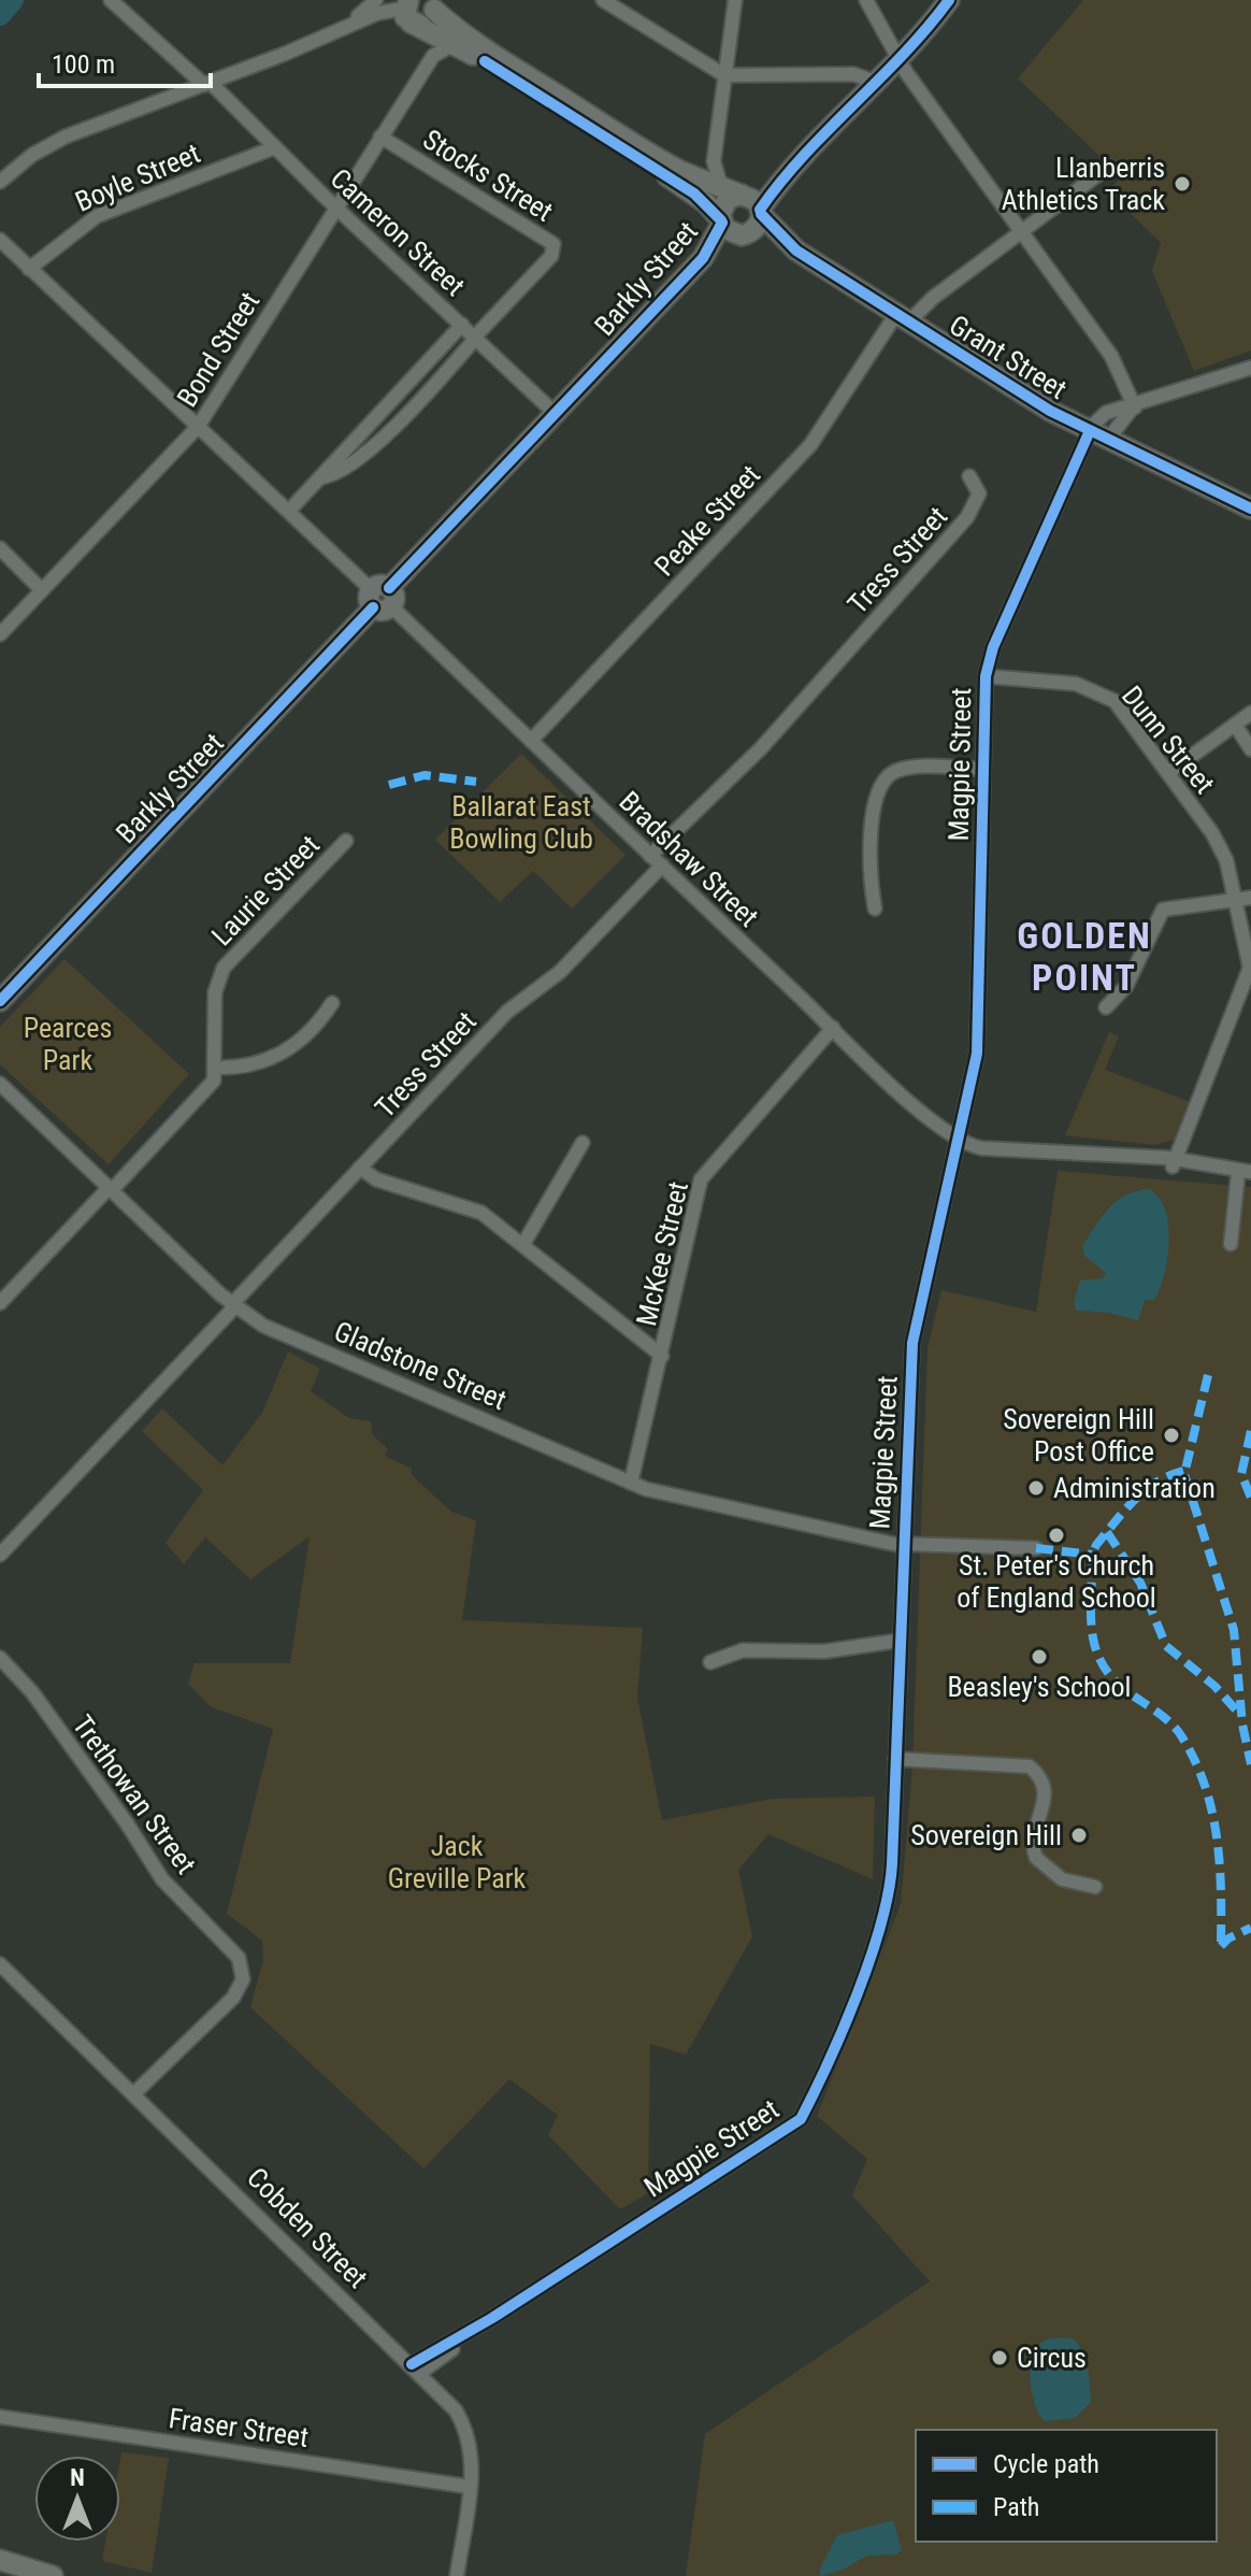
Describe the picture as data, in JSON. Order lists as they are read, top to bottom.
{
  "streets": {
    "main road": ["Barkly Street", "Grant Street"],
    "street": [
      "Stocks Street",
      "Boyle Street",
      "Cameron Street",
      "Bond Street",
      "Peake Street",
      "Tress Street",
      "Dunn Street",
      "Magpie Street",
      "Bradshaw Street",
      "Laurie Street",
      "McKee Street",
      "Gladstone Street",
      "Trethowan Street",
      "Cobden Street",
      "Fraser Street"
    ]
  },
  "crossings": [
    ["Stocks Street", "Cameron Street"],
    ["Stocks Street", "Bond Street"],
    ["Stocks Street", "Bradshaw Street"],
    ["Boyle Street", "Cameron Street"],
    ["Boyle Street", "Bradshaw Street"],
    ["Cameron Street", "Barkly Street"],
    ["Cameron Street", "Bond Street"],
    ["Barkly Street", "Grant Street"],
    ["Barkly Street", "Bradshaw Street"],
    ["Bond Street", "Bradshaw Street"],
    ["Grant Street", "Peake Street"],
    ["Grant Street", "Magpie Street"],
    ["Peake Street", "Bradshaw Street"],
    ["Tress Street", "Bradshaw Street"],
    ["Tress Street", "Gladstone Street"],
    ["Dunn Street", "Magpie Street"],
    ["Magpie Street", "Bradshaw Street"],
    ["Magpie Street", "Gladstone Street"],
    ["Magpie Street", "Cobden Street"],
    ["Bradshaw Street", "McKee Street"],
    ["McKee Street", "Gladstone Street"],
    ["Trethowan Street", "Cobden Street"],
    ["Cobden Street", "Fraser Street"]
  ],
  "districts": ["GOLDEN POINT"],
  "parks": ["Ballarat East Bowling Club", "Pearces Park", "Jack Greville Park"],
  "places": [
    "Llanberris Athletics Track",
    "Sovereign Hill Post Office",
    "Administration",
    "St. Peter's Church of England School",
    "Beasley's School",
    "Sovereign Hill",
    "Circus"
  ],
  "legend": ["Cycle path", "Path"],
  "scale_bar": "100 m",
  "north": "top"
}
